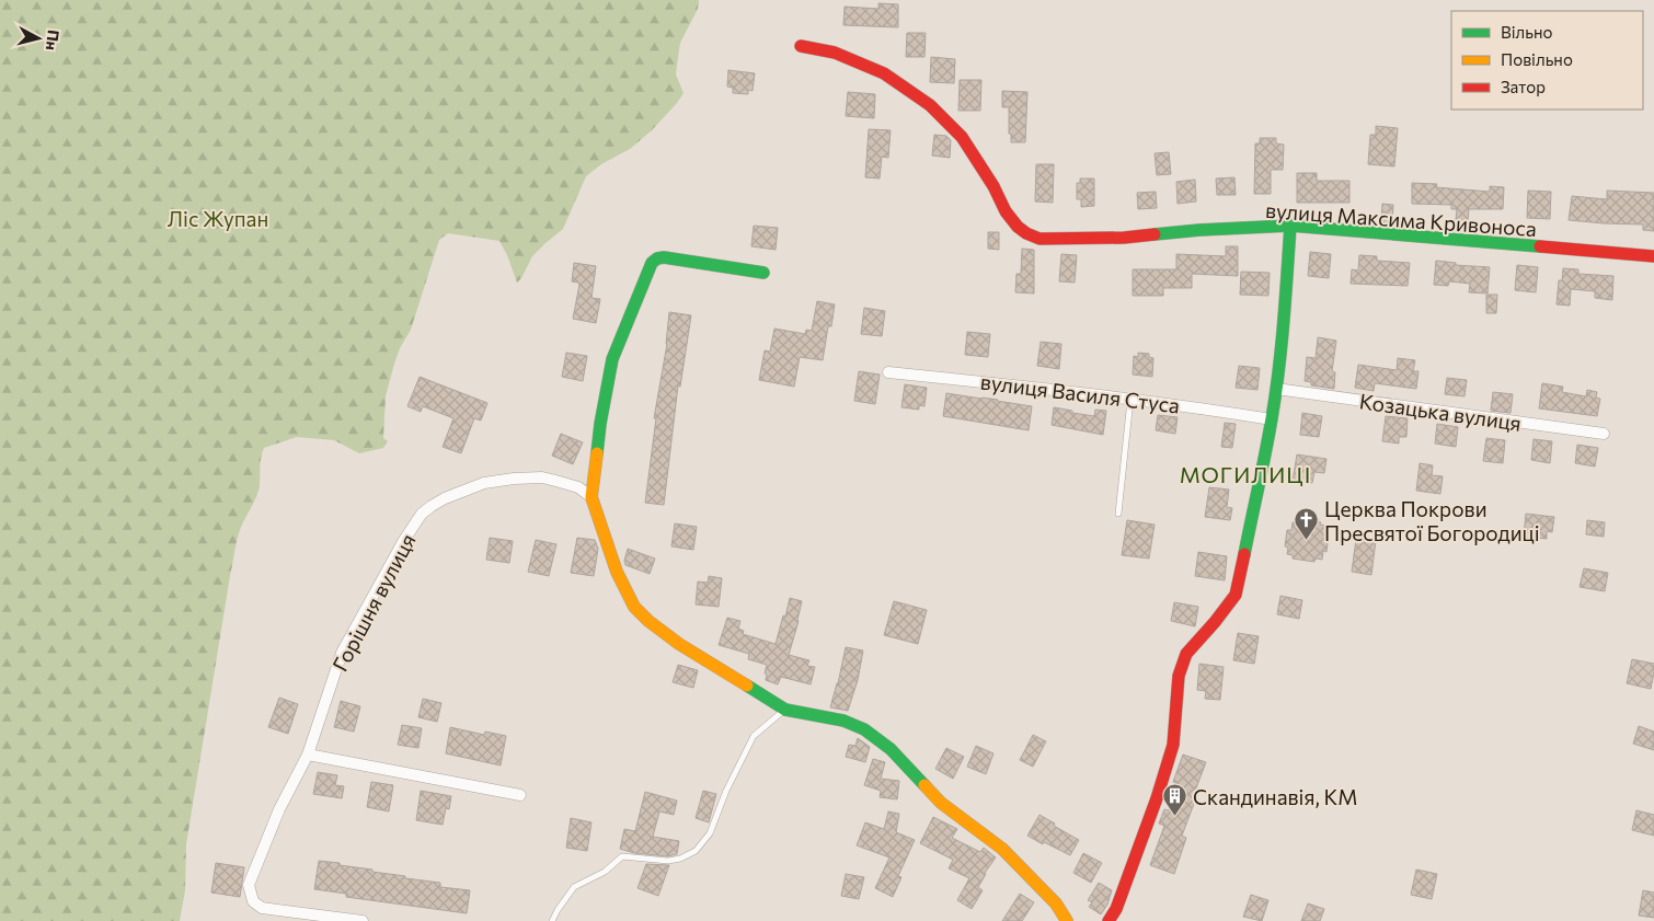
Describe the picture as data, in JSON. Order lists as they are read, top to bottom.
{
  "streets": {
    "street": [
      "вулиця Максима Кривоноса",
      "вулиця Василя Стуса",
      "Козацька вулиця",
      "Горішня вулиця"
    ]
  },
  "districts": ["МОГИЛИЦІ"],
  "parks": ["Ліс Жупан"],
  "places": {
    "church": ["Церква Покрови Пресвятої Богородиці"],
    "building": ["Скандинавія, КМ"]
  },
  "legend": ["Вільно", "Повільно", "Затор"],
  "north": "right"
}
